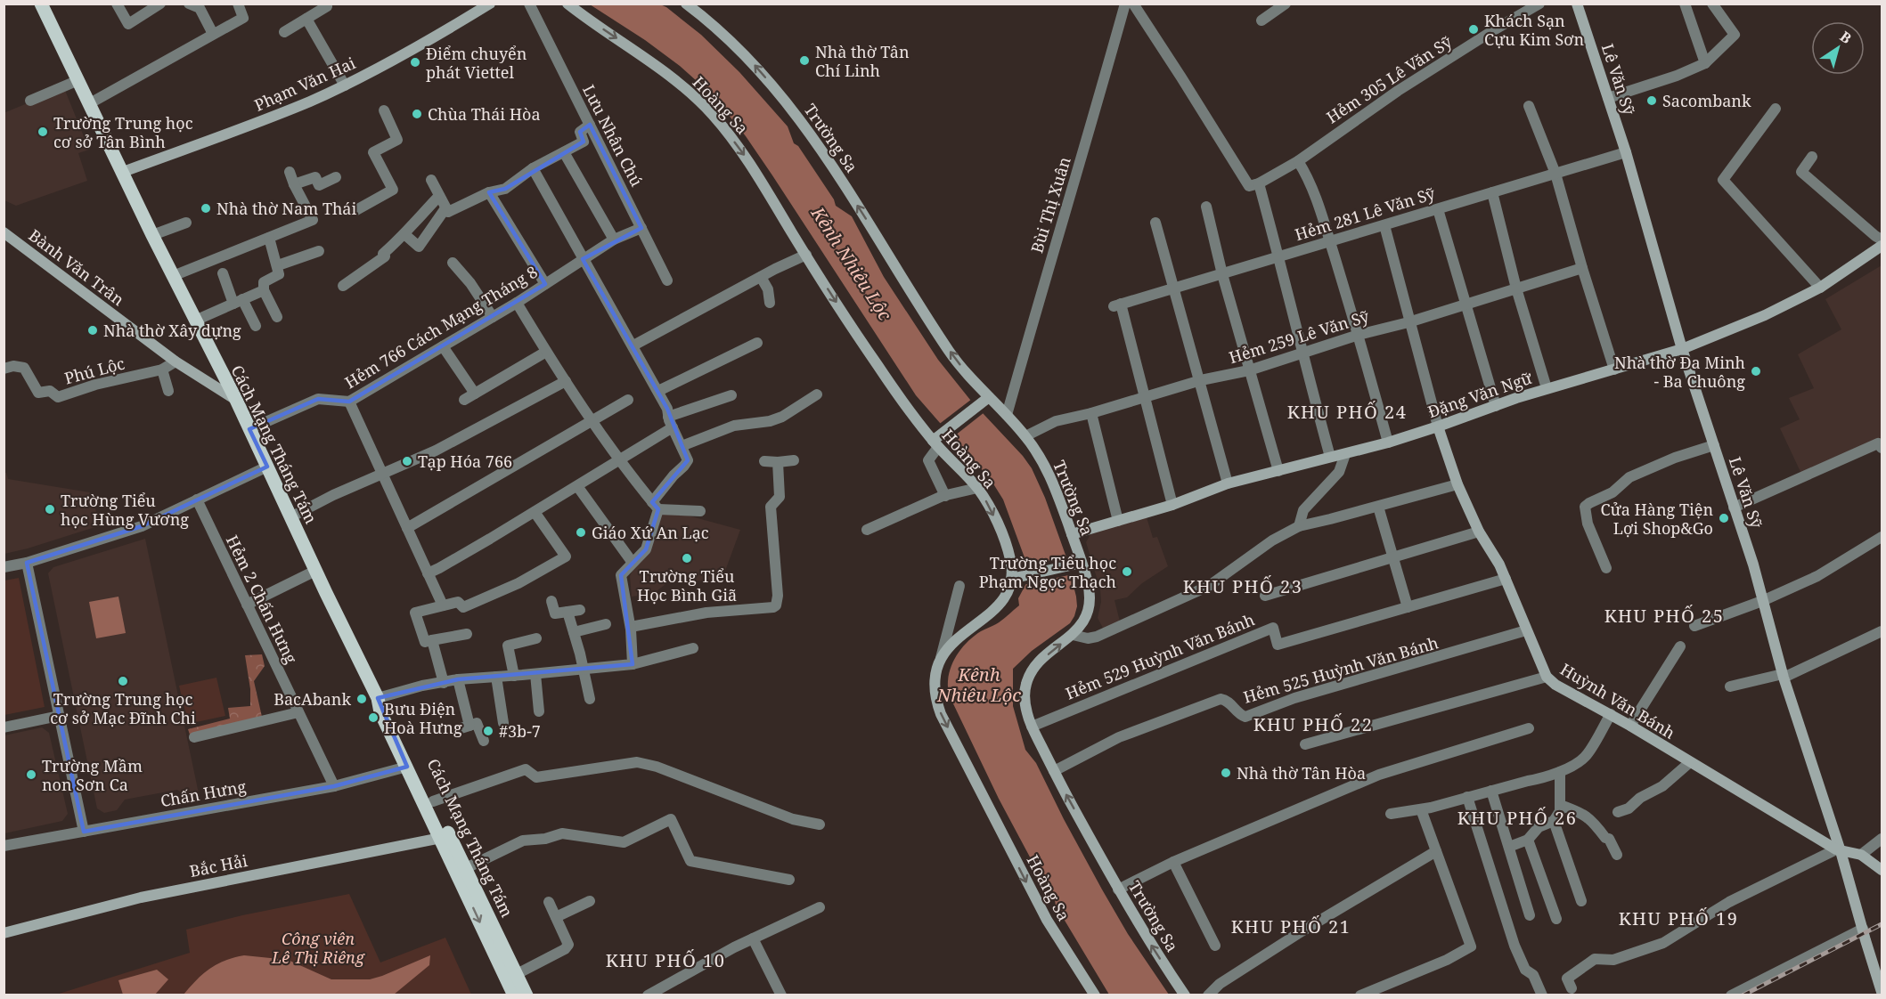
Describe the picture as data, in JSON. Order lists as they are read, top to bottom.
{
  "streets": {
    "main road": ["Cách Mạng Tháng Tám"],
    "street": [
      "Hẻm 305 Lê Văn Sỹ",
      "Lê Văn Sỹ",
      "Phạm Văn Hai",
      "Hoàng Sa",
      "Lưu Nhân Chú",
      "Trường Sa",
      "Bùi Thị Xuân",
      "Hẻm 281 Lê Văn Sỹ",
      "Bành Văn Trân",
      "Hẻm 766 Cách Mạng Tháng 8",
      "Hẻm 259 Lê Văn Sỹ",
      "Phú Lộc",
      "Đặng Văn Ngữ",
      "Hẻm 2 Chấn Hưng",
      "Hẻm 529 Huỳnh Văn Bánh",
      "Hẻm 525 Huỳnh Văn Bánh",
      "Huỳnh Văn Bánh",
      "Chấn Hưng",
      "Bắc Hải"
    ]
  },
  "crossings": [
    ["Lê Văn Sỹ", "Hẻm 281 Lê Văn Sỹ"],
    ["Lê Văn Sỹ", "Đặng Văn Ngữ"],
    ["Lê Văn Sỹ", "Huỳnh Văn Bánh"],
    ["Phạm Văn Hai", "Cách Mạng Tháng Tám"],
    ["Lưu Nhân Chú", "Hẻm 766 Cách Mạng Tháng 8"],
    ["Trường Sa", "Bùi Thị Xuân"],
    ["Trường Sa", "Hẻm 259 Lê Văn Sỹ"],
    ["Trường Sa", "Đặng Văn Ngữ"],
    ["Trường Sa", "Hẻm 529 Huỳnh Văn Bánh"],
    ["Trường Sa", "Hẻm 525 Huỳnh Văn Bánh"],
    ["Hẻm 281 Lê Văn Sỹ", "Hẻm 259 Lê Văn Sỹ"],
    ["Bành Văn Trân", "Phú Lộc"],
    ["Bành Văn Trân", "Cách Mạng Tháng Tám"],
    ["Hẻm 766 Cách Mạng Tháng 8", "Cách Mạng Tháng Tám"],
    ["Đặng Văn Ngữ", "Huỳnh Văn Bánh"],
    ["Cách Mạng Tháng Tám", "Chấn Hưng"],
    ["Cách Mạng Tháng Tám", "Bắc Hải"],
    ["Hẻm 2 Chấn Hưng", "Chấn Hưng"],
    ["Hẻm 529 Huỳnh Văn Bánh", "Huỳnh Văn Bánh"],
    ["Hẻm 525 Huỳnh Văn Bánh", "Huỳnh Văn Bánh"]
  ],
  "one_way": ["Hoàng Sa", "Trường Sa"],
  "districts": [
    "KHU PHỐ 24",
    "KHU PHỐ 23",
    "KHU PHỐ 25",
    "KHU PHỐ 22",
    "KHU PHỐ 26",
    "KHU PHỐ 19",
    "KHU PHỐ 21",
    "KHU PHỐ 10"
  ],
  "water": ["Kênh Nhiêu Lộc"],
  "parks": ["Công viên Lê Thị Riêng"],
  "places": [
    "Khách Sạn Cựu Kim Sơn",
    "Nhà thờ Tân Chí Linh",
    "Điểm chuyển phát Viettel",
    "Sacombank",
    "Chùa Thái Hòa",
    "Trường Trung học cơ sở Tân Bình",
    "Nhà thờ Nam Thái",
    "Nhà thờ Xây dựng",
    "Nhà thờ Đa Minh - Ba Chuông",
    "Tạp Hóa 766",
    "Trường Tiểu học Hùng Vương",
    "Cửa Hàng Tiện Lợi Shop&Go",
    "Giáo Xứ An Lạc",
    "Trường Tiểu Học Bình Giã",
    "Trường Tiểu học Phạm Ngọc Thạch",
    "Trường Trung học cơ sở Mạc Đĩnh Chi",
    "BacAbank",
    "Bưu Điện Hoà Hưng",
    "#3b-7",
    "Nhà thờ Tân Hòa",
    "Trường Mầm non Sơn Ca"
  ],
  "north": "top right"
}
